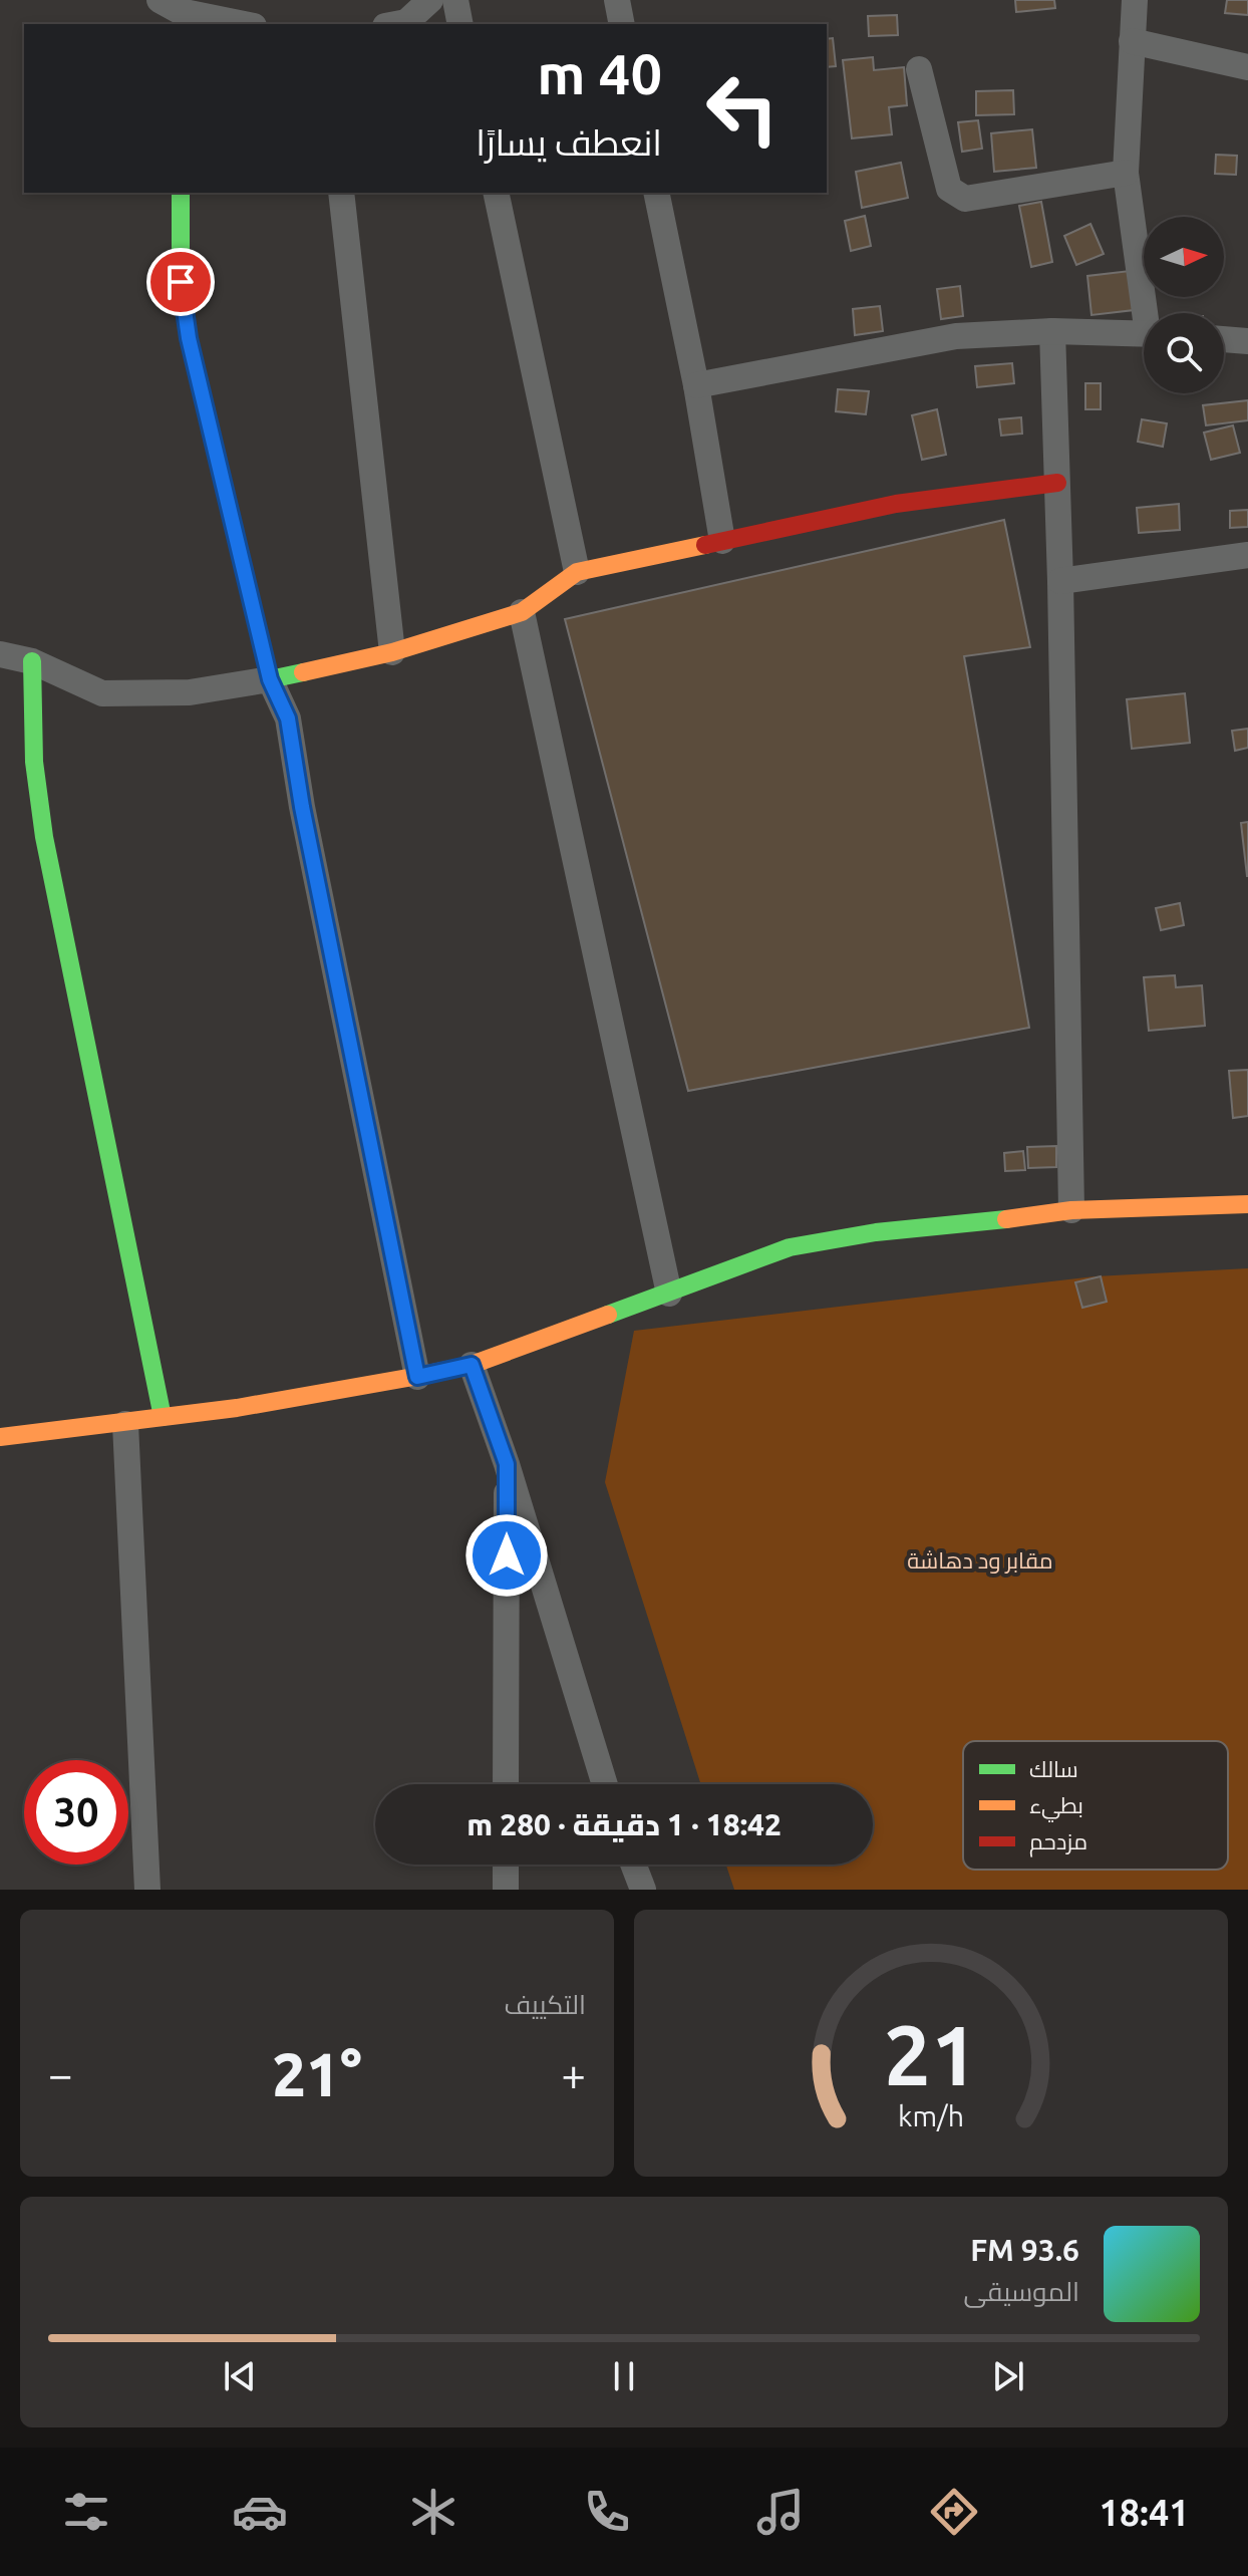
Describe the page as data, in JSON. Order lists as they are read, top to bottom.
{
  "parks": ["مقابر ود دهاشة"],
  "legend": ["سالك", "بطيء", "مزدحم"],
  "north": "right",
  "page": {
    "turn": ["40 m", "انعطف يسارًا"],
    "limit": "30",
    "trip": "18:42 · 1 دقيقة · 280 m",
    "tile": "التكييف",
    "heat": ["−", "21°", "+"],
    "song": ["93.6 FM", "الموسيقى"],
    "tabs": "18:41",
    "gauge": ["21", "km/h"]
  }
}
